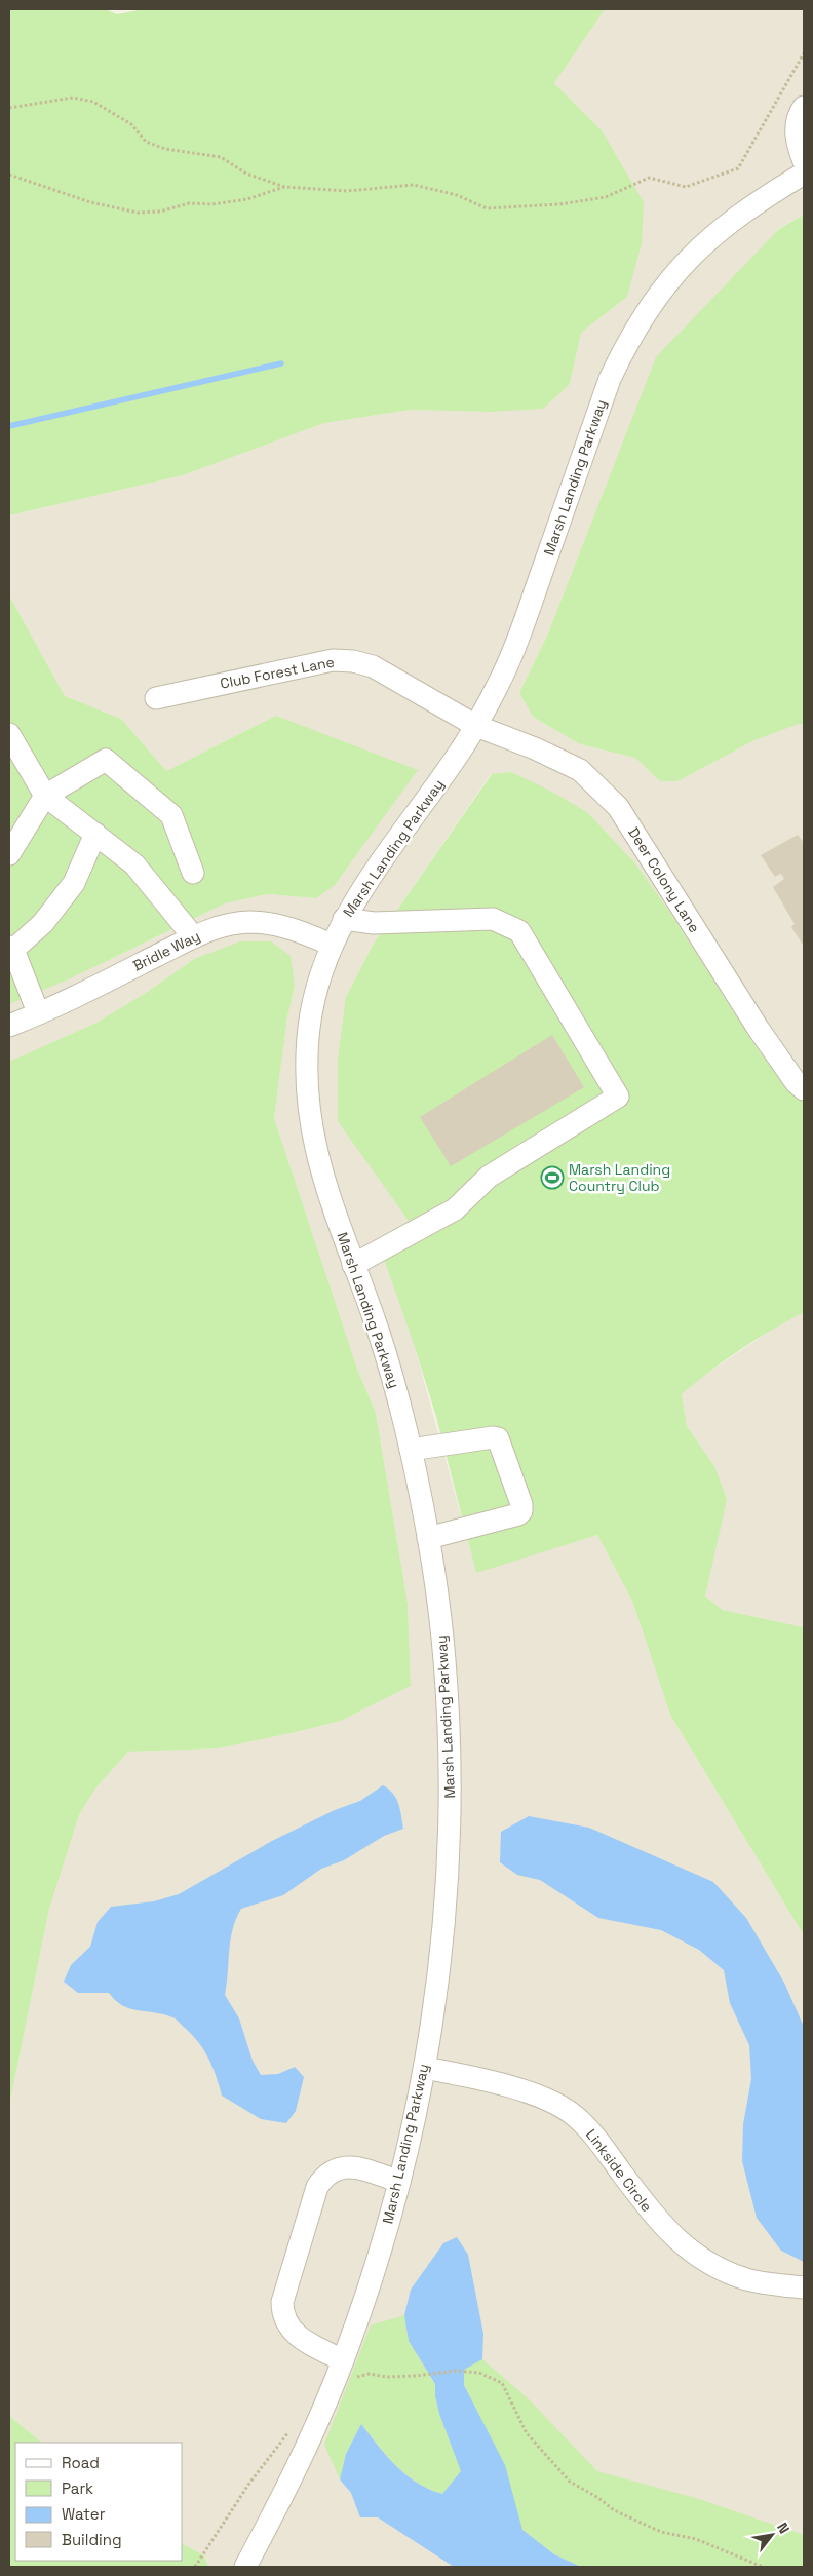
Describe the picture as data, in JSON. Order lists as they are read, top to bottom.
{
  "streets": {
    "street": [
      "Marsh Landing Parkway",
      "Club Forest Lane",
      "Deer Colony Lane",
      "Bridle Way",
      "Linkside Circle"
    ]
  },
  "crossings": [
    ["Marsh Landing Parkway", "Club Forest Lane"],
    ["Marsh Landing Parkway", "Deer Colony Lane"],
    ["Marsh Landing Parkway", "Bridle Way"],
    ["Marsh Landing Parkway", "Linkside Circle"],
    ["Club Forest Lane", "Deer Colony Lane"]
  ],
  "places": {
    "sports": ["Marsh Landing Country Club"]
  },
  "legend": [
    "Road",
    "Park",
    "Water",
    "Building"
  ],
  "north": "top right"
}
